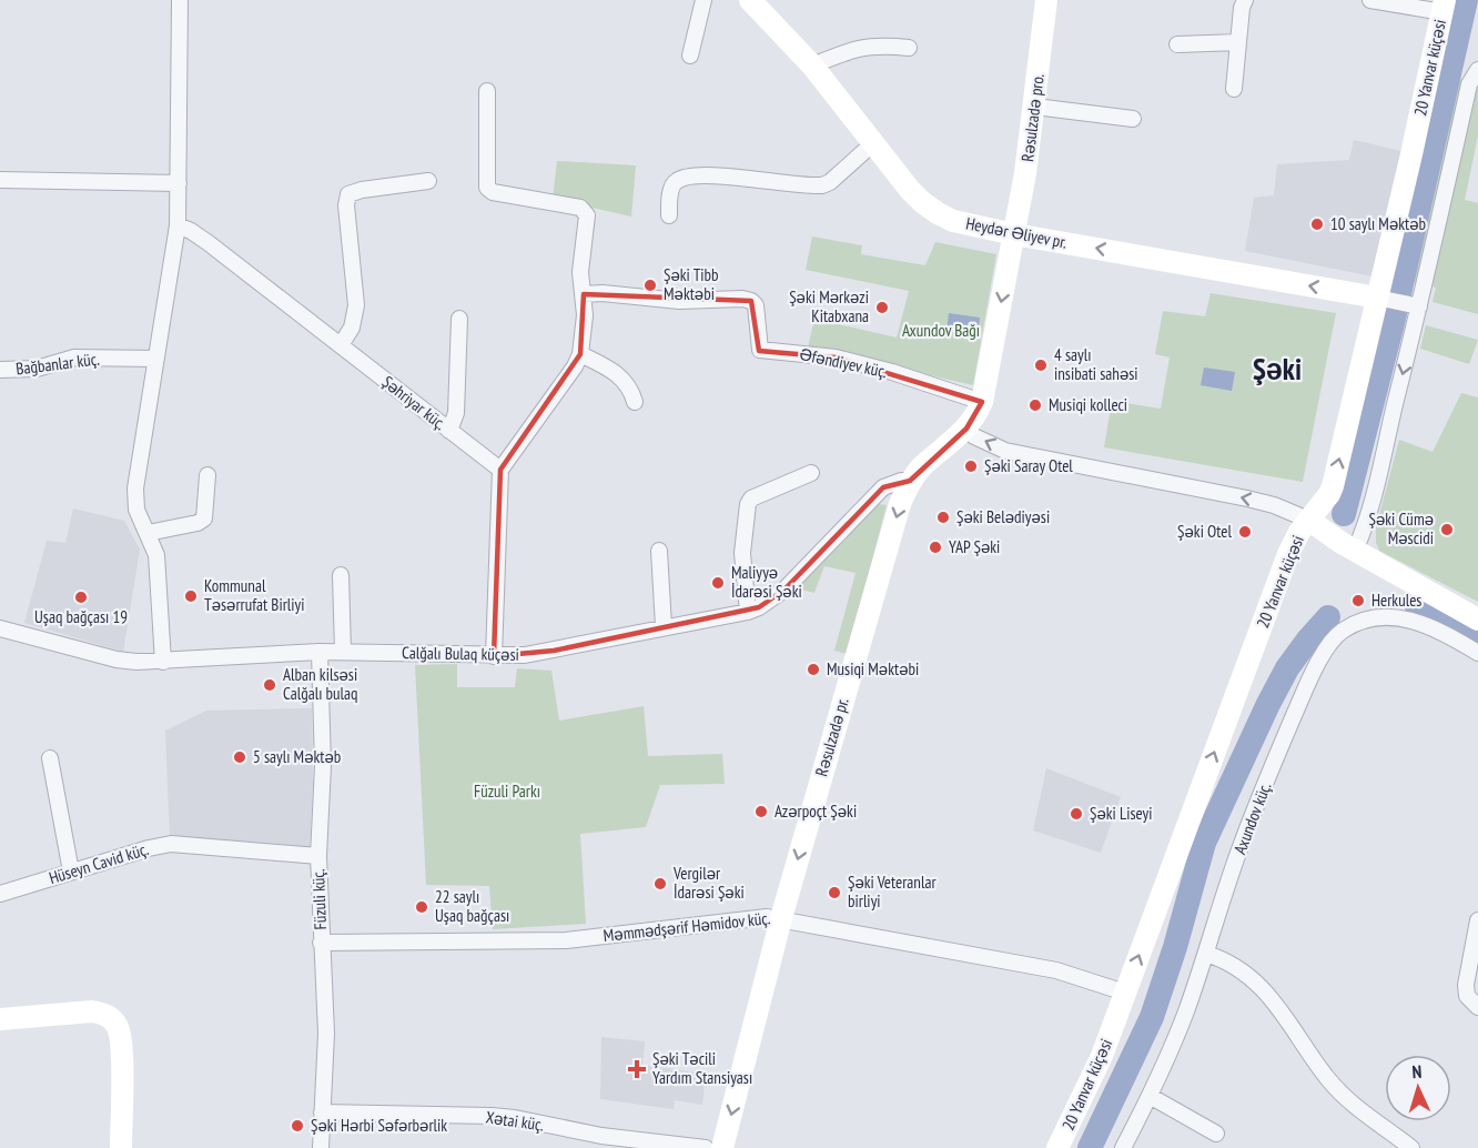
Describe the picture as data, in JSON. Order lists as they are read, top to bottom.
{
  "streets": {
    "main road": [
      "20 Yanvar küçəsi",
      "Rəsulzadə pro.",
      "Heydər Əliyev pr.",
      "Rəsulzadə pr."
    ],
    "street": [
      "Əfəndiyev küç.",
      "Bağbanlar küç.",
      "Şəhriyar küç.",
      "Calğalı Bulaq küçəsi",
      "Axundov küç.",
      "Hüseyn Cavid küç.",
      "Füzuli küç.",
      "Məmmədşərif Həmidov küç.",
      "Xətai küç."
    ]
  },
  "crossings": [
    ["20 Yanvar küçəsi", "Heydər Əliyev pr."],
    ["20 Yanvar küçəsi", "Məmmədşərif Həmidov küç."],
    ["Rəsulzadə pro.", "Heydər Əliyev pr."],
    ["Rəsulzadə pro.", "Əfəndiyev küç."],
    ["Rəsulzadə pro.", "Rəsulzadə pr."],
    ["Əfəndiyev küç.", "Rəsulzadə pr."],
    ["Calğalı Bulaq küçəsi", "Rəsulzadə pr."],
    ["Calğalı Bulaq küçəsi", "Füzuli küç."],
    ["Rəsulzadə pr.", "Məmmədşərif Həmidov küç."],
    ["Hüseyn Cavid küç.", "Füzuli küç."],
    ["Füzuli küç.", "Məmmədşərif Həmidov küç."],
    ["Füzuli küç.", "Xətai küç."]
  ],
  "one_way": [
    "20 Yanvar küçəsi",
    "Rəsulzadə pro.",
    "Heydər Əliyev pr.",
    "Rəsulzadə pr."
  ],
  "districts": ["Şəki"],
  "parks": ["Axundov Bağı", "Füzuli Parkı"],
  "places": {
    "other": [
      "10 saylı Məktəb",
      "Şəki Tibb Məktəbi",
      "Şəki Mərkəzi Kitabxana",
      "4 saylı insibati sahəsi",
      "Musiqi kolleci",
      "Şəki Saray Otel",
      "Şəki Belədiyəsi",
      "Şəki Cümə Məscidi",
      "Şəki Otel",
      "YAP Şəki",
      "Maliyyə İdarəsi Şəki",
      "Kommunal Təsərrufat Birliyi",
      "Uşaq bağçası 19",
      "Herkules",
      "Musiqi Məktəbi",
      "Alban kilsəsi Calğalı bulaq",
      "5 saylı Məktəb",
      "Azərpoçt Şəki",
      "Şəki Liseyi",
      "Vergilər İdarəsi Şəki",
      "Şəki Veteranlar birliyi",
      "22 saylı Uşaq bağçası",
      "Şəki Hərbi Səfərbərlik"
    ],
    "health": ["Şəki Təcili Yardım Stansiyası"]
  },
  "north": "top"
}
